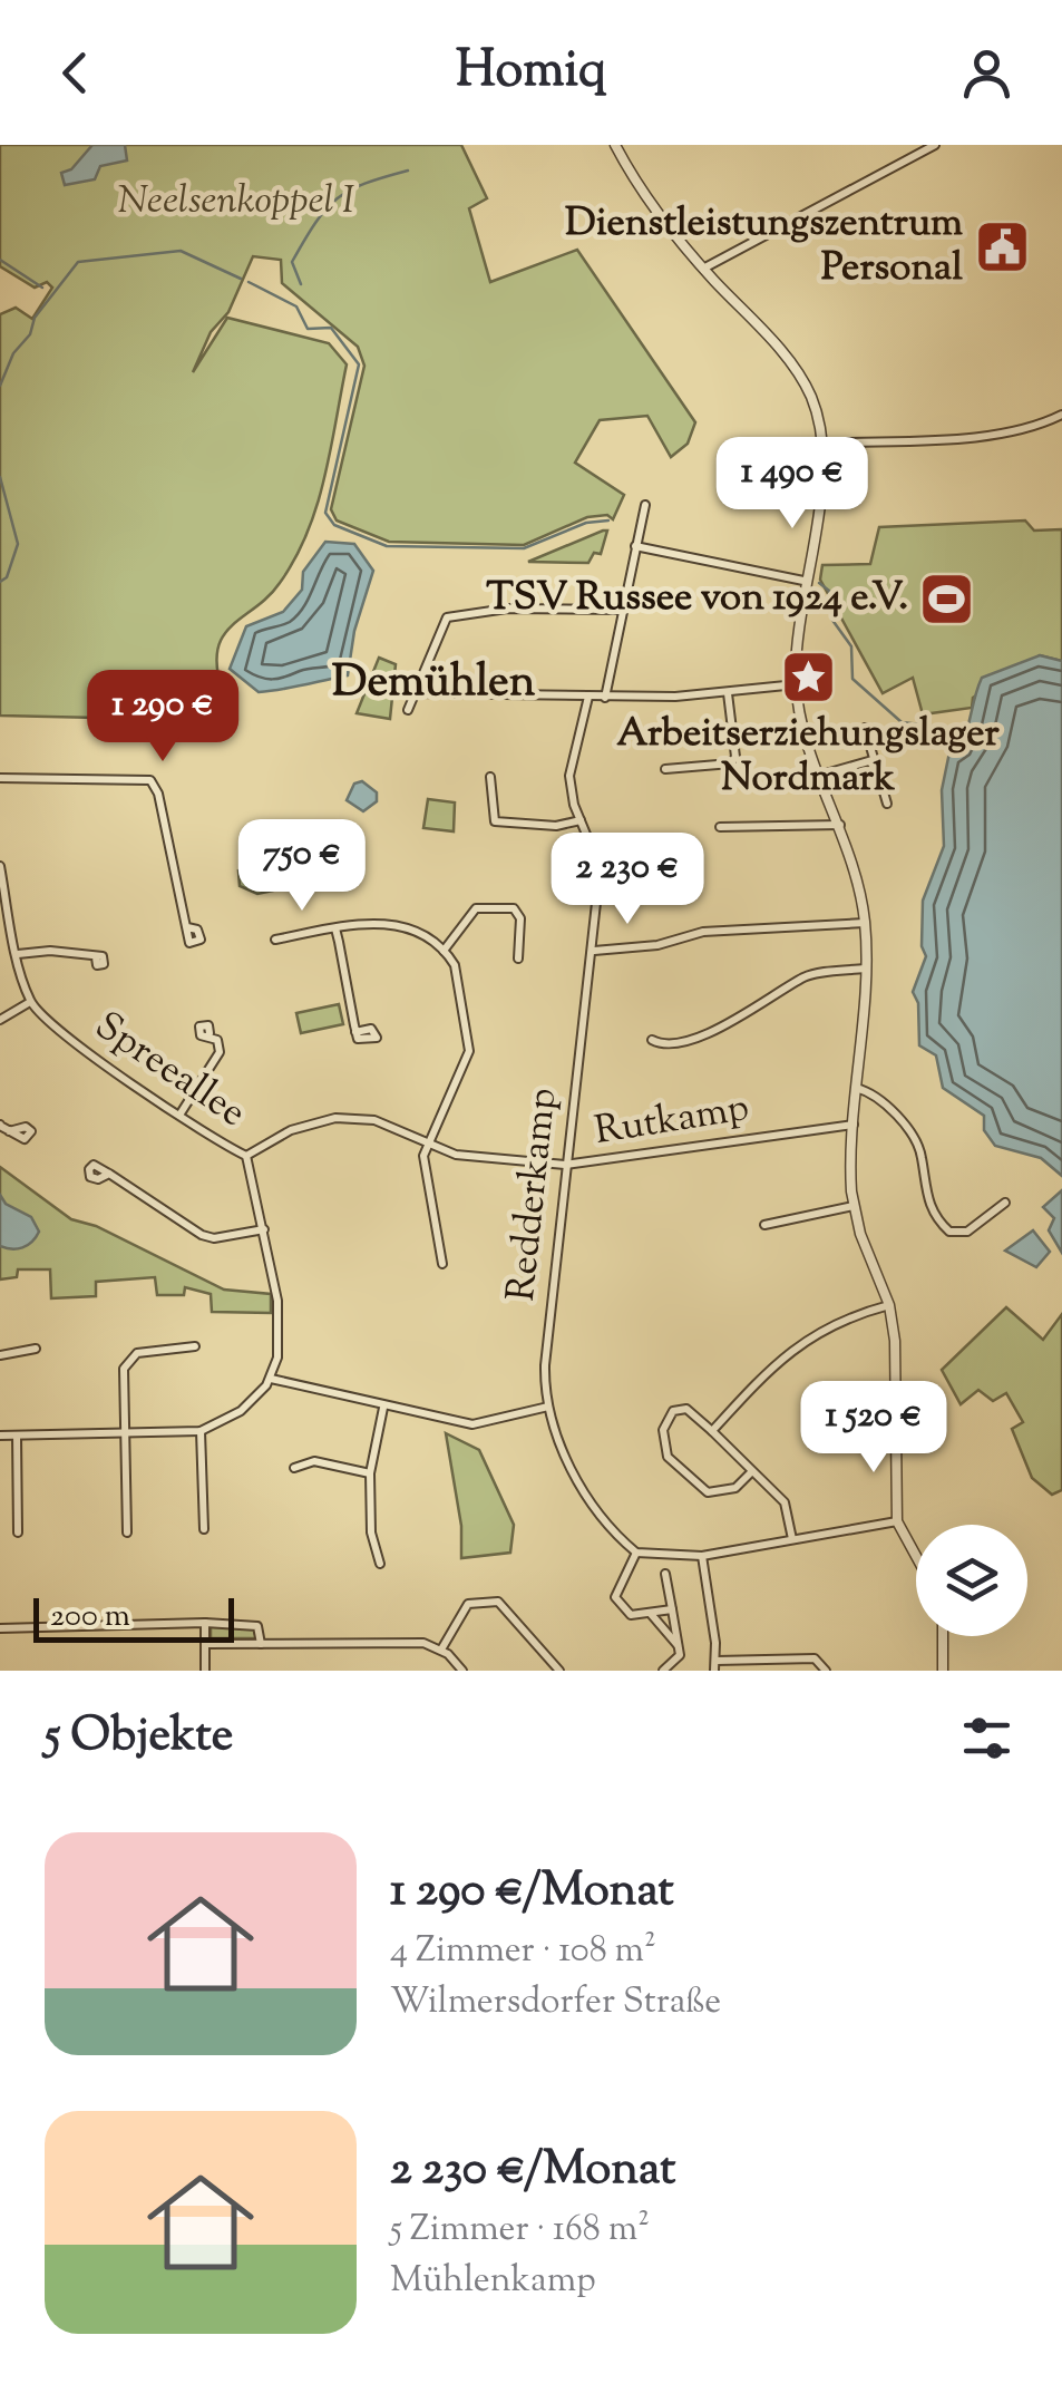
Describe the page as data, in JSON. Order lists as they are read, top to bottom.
{
  "streets": {
    "street": ["Spreeallee", "Rutkamp", "Redderkamp"]
  },
  "crossings": [
    ["Spreeallee", "Rutkamp"],
    ["Rutkamp", "Redderkamp"]
  ],
  "districts": ["Demühlen"],
  "parks": ["Neelsenkoppel I"],
  "places": {
    "public building": ["Dienstleistungszentrum Personal"],
    "sports": ["TSV Russee von 1924 e.V."],
    "place": ["Arbeitserziehungslager Nordmark"]
  },
  "scale_bar": "200 m",
  "page": {
    "header": "Homiq",
    "price": [
      "1 490 €",
      "1 290 €",
      "750 €",
      "2 230 €",
      "1 520 €"
    ],
    "scale": "200 m",
    "heading": "5 Objekte",
    "list": [
      {
        "name": "1 290 €/Monat",
        "note": "4 Zimmer · 108 m² · Wilmersdorfer Straße"
      },
      {
        "name": "2 230 €/Monat",
        "note": "5 Zimmer · 168 m² · Mühlenkamp"
      }
    ]
  }
}
